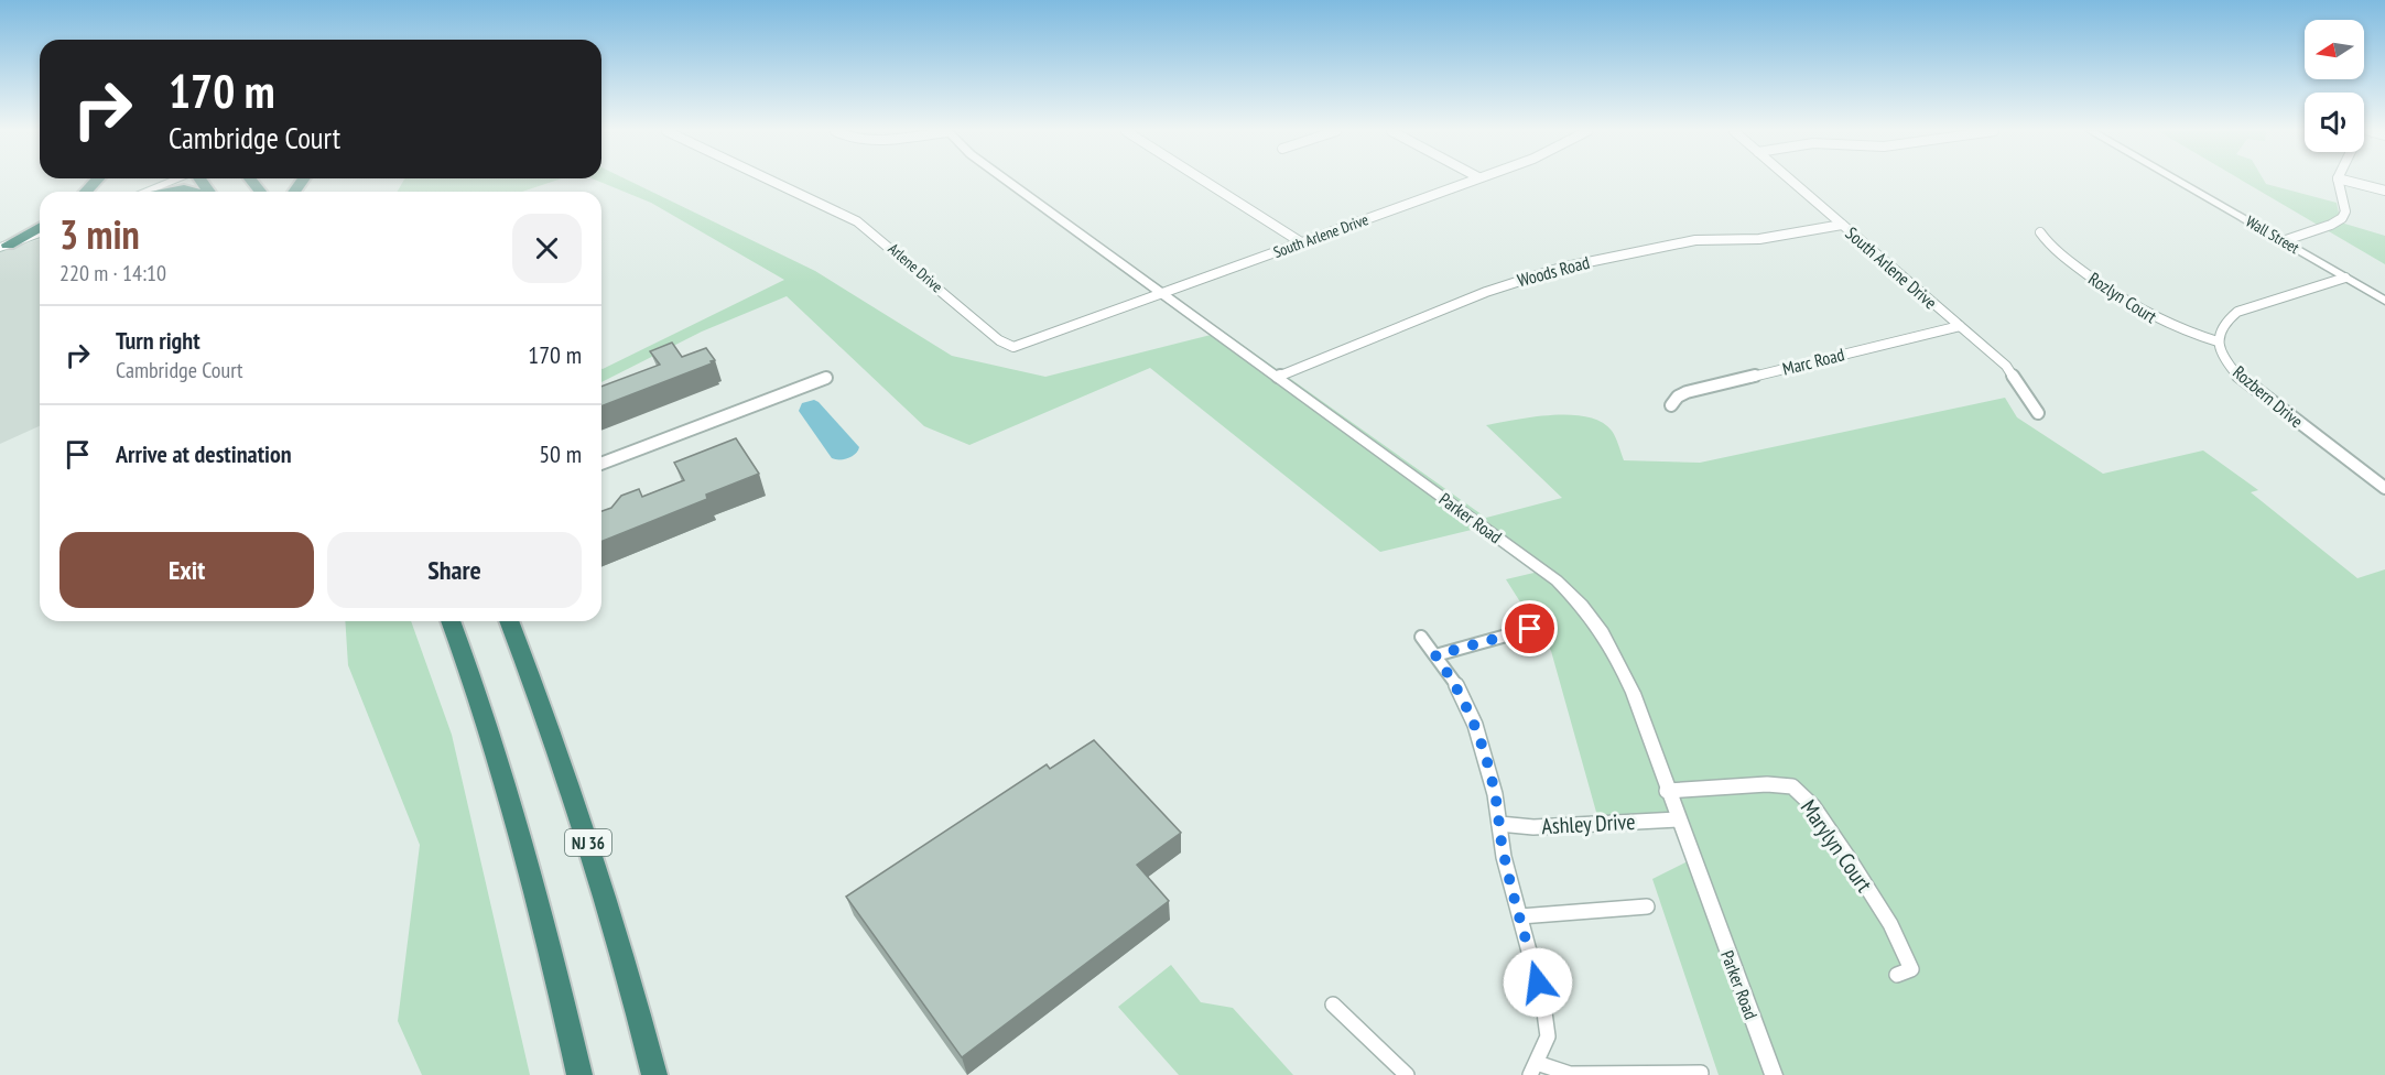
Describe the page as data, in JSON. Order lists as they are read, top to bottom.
{
  "streets": {
    "highway": ["NJ 36"],
    "street": [
      "Wall Street",
      "South Arlene Drive",
      "Arlene Drive",
      "Woods Road",
      "Rozlyn Court",
      "Marc Road",
      "Rozbern Drive",
      "Parker Road",
      "Ashley Drive",
      "Marylyn Court"
    ]
  },
  "crossings": [
    ["South Arlene Drive", "Arlene Drive"],
    ["South Arlene Drive", "Woods Road"],
    ["South Arlene Drive", "Marc Road"],
    ["South Arlene Drive", "Parker Road"],
    ["Arlene Drive", "Parker Road"],
    ["Woods Road", "Parker Road"],
    ["Rozlyn Court", "Rozbern Drive"],
    ["Parker Road", "Ashley Drive"],
    ["Parker Road", "Marylyn Court"]
  ],
  "north": "left",
  "page": {
    "turn": ["170 m", "Cambridge Court"],
    "heading": ["3 min", "220 m · 14:10"],
    "list": [
      {
        "name": "Turn right",
        "note": "Cambridge Court",
        "value": "170 m"
      },
      {
        "name": "Arrive at destination",
        "value": "50 m"
      }
    ],
    "buttons": ["Exit", "Share"]
  }
}
